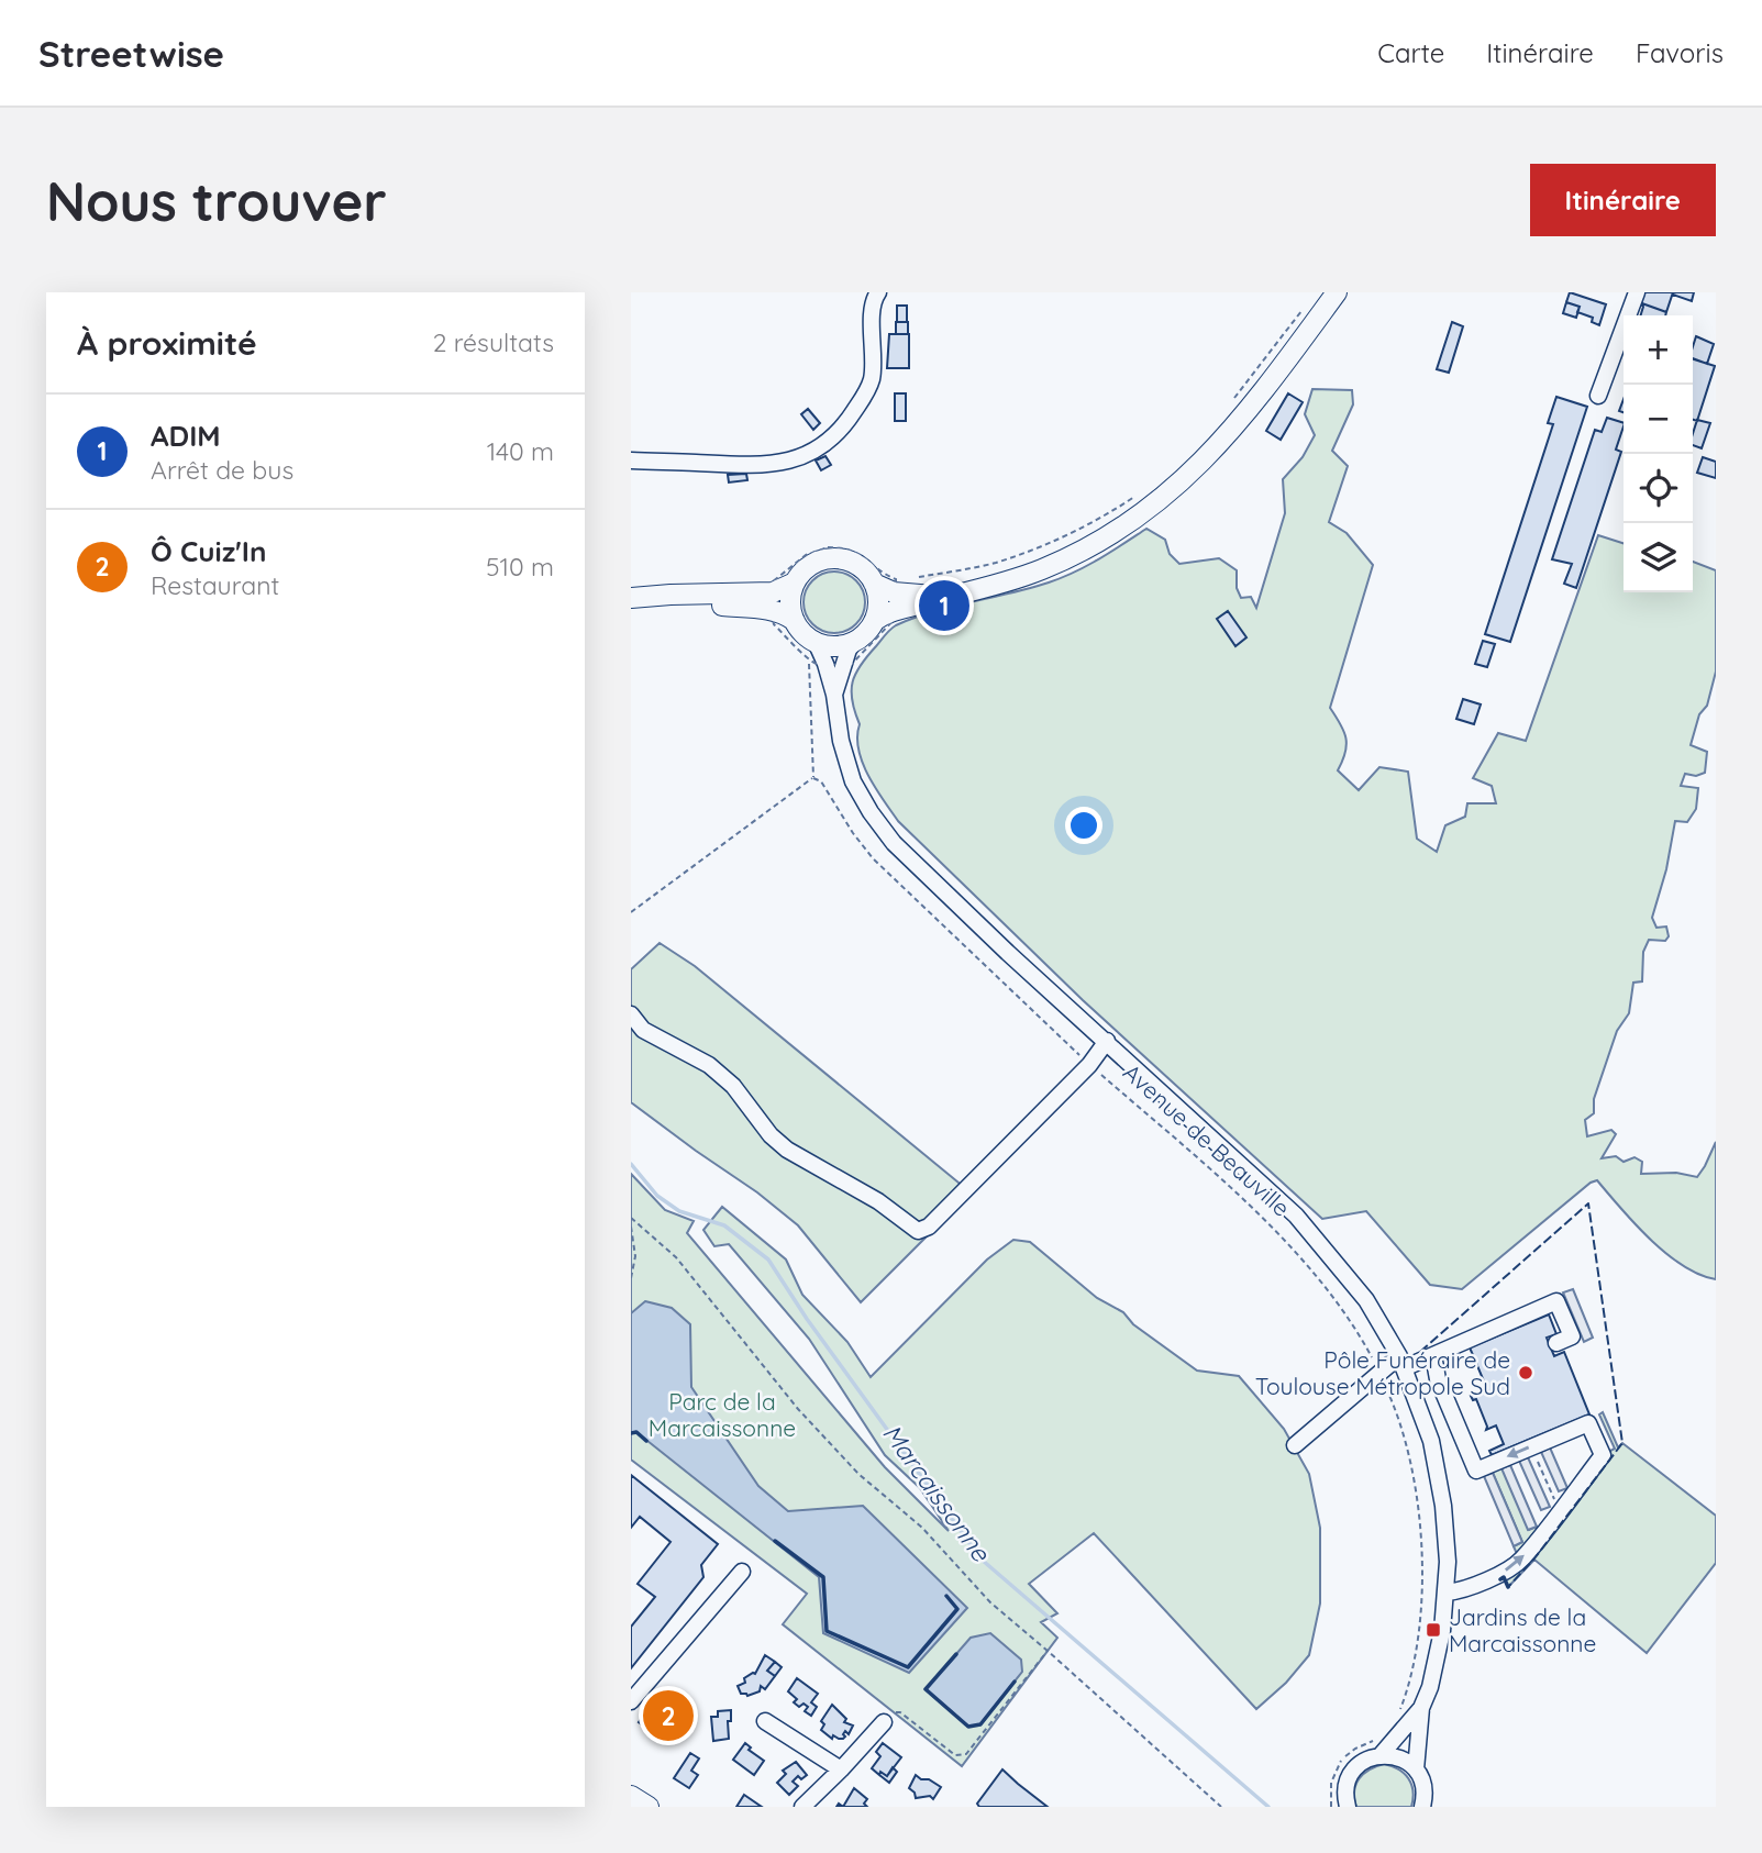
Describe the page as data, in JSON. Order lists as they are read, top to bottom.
{
  "streets": {
    "street": ["Avenue de Beauville"]
  },
  "water": ["Marcaissonne"],
  "parks": ["Parc de la Marcaissonne"],
  "places": {
    "other": ["Pôle Funéraire de Toulouse Métropole Sud"],
    "transit": ["Jardins de la Marcaissonne"]
  },
  "page": {
    "header": "Streetwise",
    "nav": ["Carte", "Itinéraire", "Favoris"],
    "buttons": "Itinéraire",
    "title": "Nous trouver",
    "heading": ["À proximité", "2 résultats"],
    "map_buttons": ["+", "−"],
    "list": [
      {
        "mark": "1",
        "name": "ADIM",
        "note": "Arrêt de bus",
        "value": "140 m"
      },
      {
        "mark": "2",
        "name": "Ô Cuiz'In",
        "note": "Restaurant",
        "value": "510 m"
      }
    ],
    "pins": ["1", "2"]
  }
}
